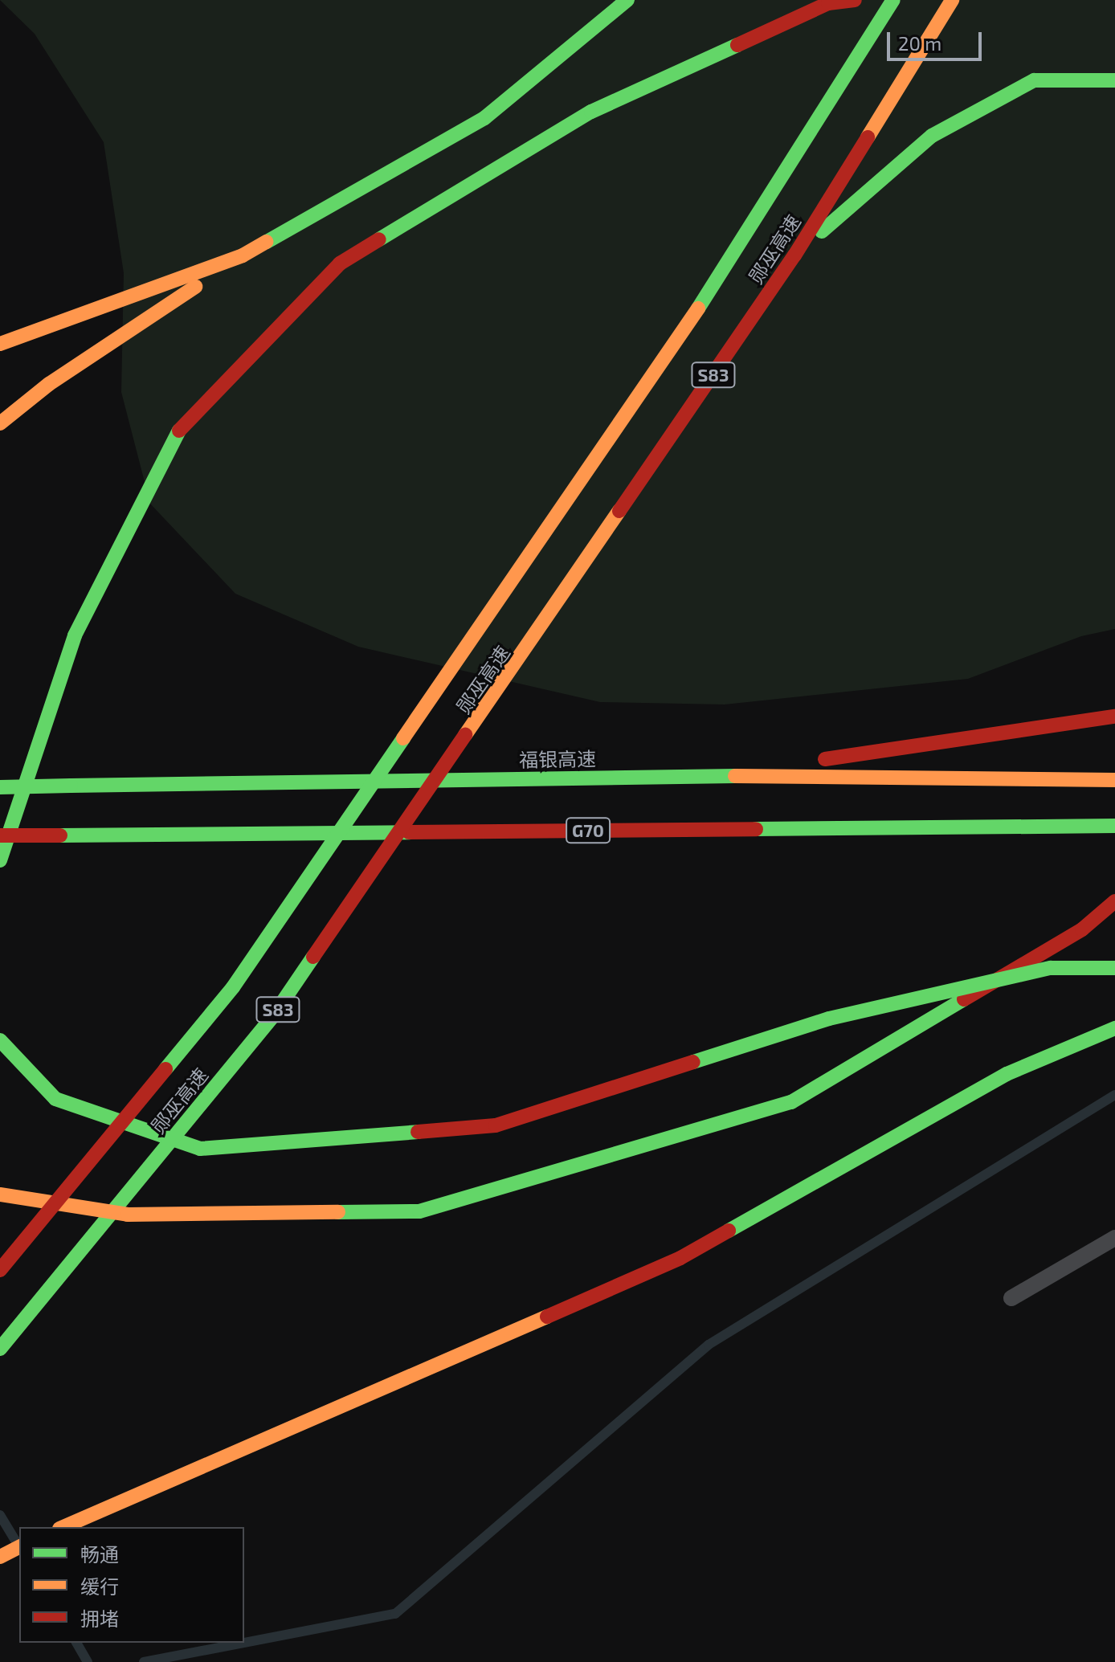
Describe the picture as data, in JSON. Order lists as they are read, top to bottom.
{
  "streets": {
    "highway": [
      "郧巫高速",
      "S83",
      "福银高速",
      "G70"
    ]
  },
  "legend": ["畅通", "缓行", "拥堵"],
  "scale_bar": "20 m"
}
